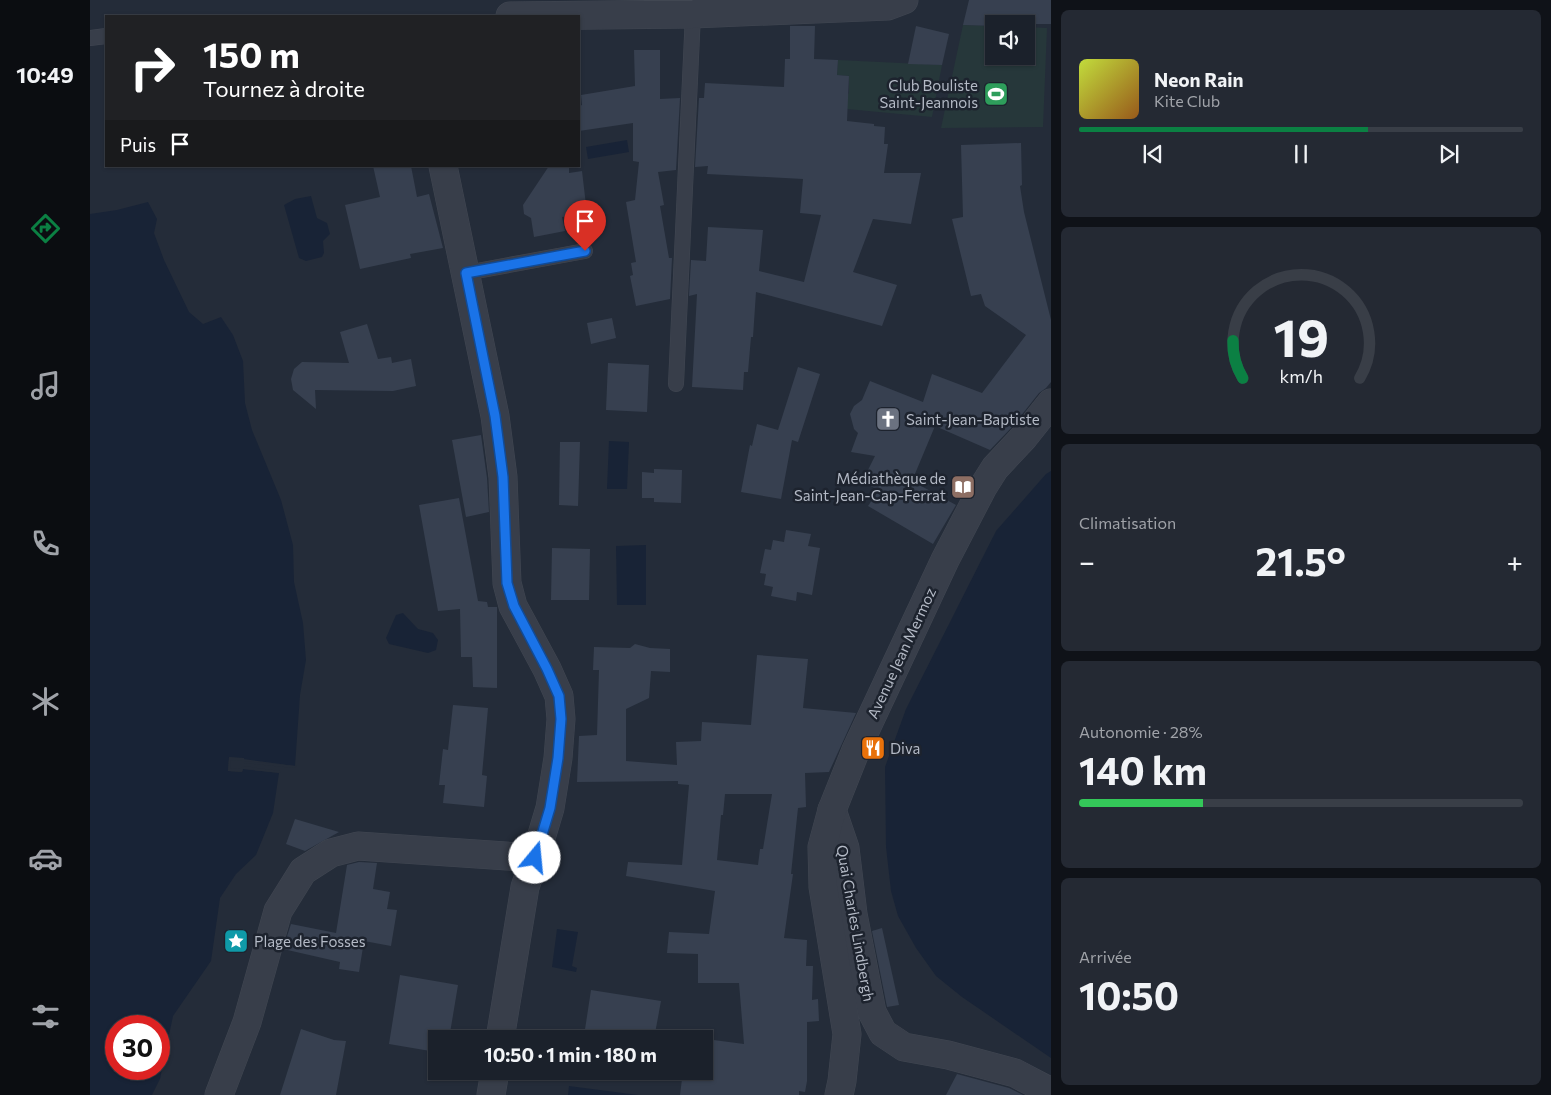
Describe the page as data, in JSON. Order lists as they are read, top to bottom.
{
  "streets": {
    "street": ["Avenue Jean Mermoz", "Quai Charles Lindbergh"]
  },
  "crossings": [
    ["Avenue Jean Mermoz", "Quai Charles Lindbergh"]
  ],
  "places": {
    "sports": ["Club Bouliste Saint-Jeannois"],
    "church": ["Saint-Jean-Baptiste"],
    "library": ["Médiathèque de Saint-Jean-Cap-Ferrat"],
    "restaurant": ["Diva"],
    "place": ["Plage des Fosses"]
  },
  "page": {
    "tabs": "10:49",
    "turn": ["150 m", "Tournez à droite"],
    "song": ["Neon Rain", "Kite Club"],
    "then": "Puis",
    "tile": [
      "Climatisation",
      ["Autonomie · 28%", "140 km"],
      ["Arrivée", "10:50"]
    ],
    "heat": ["−", "21.5°", "+"],
    "limit": "30",
    "trip": "10:50 · 1 min · 180 m",
    "gauge": ["19", "km/h"]
  }
}
